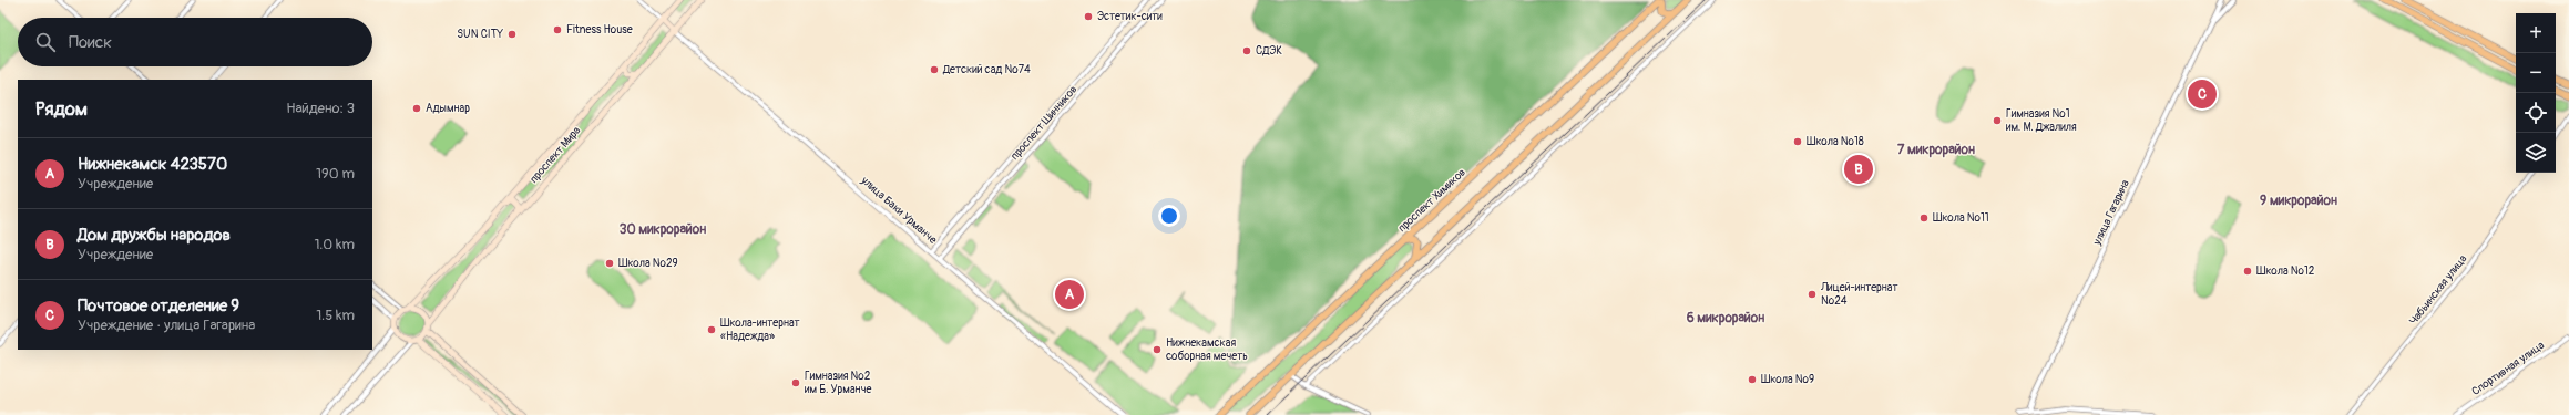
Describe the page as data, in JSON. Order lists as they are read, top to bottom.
{
  "streets": {
    "main road": ["проспект Мира", "проспект Химиков", "улица Баки Урманче"],
    "street": [
      "проспект Шинников",
      "улица Гагарина",
      "Чабьинская улица",
      "Спортивная улица"
    ]
  },
  "crossings": [
    ["проспект Шинников", "улица Баки Урманче"],
    ["проспект Мира", "улица Баки Урманче"]
  ],
  "districts": [
    "7 микрорайон",
    "9 микрорайон",
    "30 микрорайон",
    "6 микрорайон"
  ],
  "places": [
    "Эстетик-сити",
    "Fitness House",
    "SUN CITY",
    "СДЭК",
    "Детский сад №74",
    "Адымнар",
    "Гимназия №1 им. М. Джалиля",
    "Школа №18",
    "Школа №11",
    "Школа №29",
    "Школа №12",
    "Лицей-интернат №24",
    "Школа-интернат «Надежда»",
    "Нижнекамская соборная мечеть",
    "Школа №9",
    "Гимназия №2 им Б. Урманче"
  ],
  "page": {
    "map_buttons": ["+", "−"],
    "search": "Поиск",
    "pins": ["C", "B", "A"],
    "heading": ["Рядом", "Найдено: 3"],
    "list": [
      {
        "mark": "A",
        "name": "Нижнекамск 423570",
        "note": "Учреждение",
        "value": "190 m"
      },
      {
        "mark": "B",
        "name": "Дом дружбы народов",
        "note": "Учреждение",
        "value": "1.0 km"
      },
      {
        "mark": "C",
        "name": "Почтовое отделение 9",
        "note": "Учреждение · улица Гагарина",
        "value": "1.5 km"
      }
    ]
  }
}
